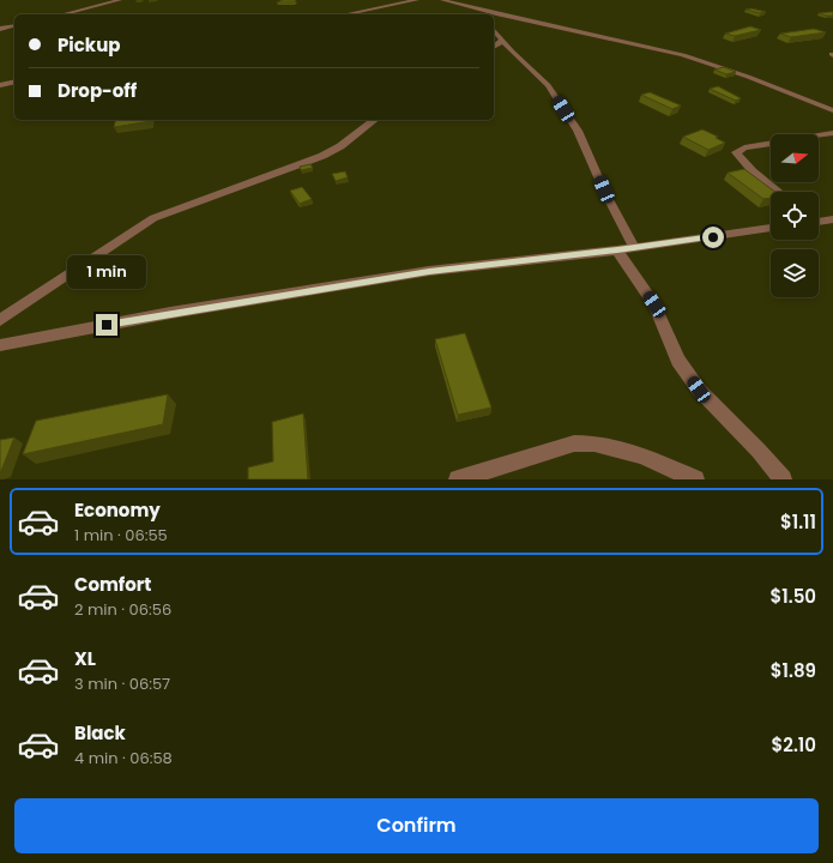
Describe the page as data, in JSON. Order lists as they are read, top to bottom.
{
  "north": "right",
  "page": {
    "banner": ["Pickup", "Drop-off"],
    "bubble": "1 min",
    "list": [
      {
        "name": "Economy",
        "note": "1 min · 06:55",
        "value": "$1.11"
      },
      {
        "name": "Comfort",
        "note": "2 min · 06:56",
        "value": "$1.50"
      },
      {
        "name": "XL",
        "note": "3 min · 06:57",
        "value": "$1.89"
      },
      {
        "name": "Black",
        "note": "4 min · 06:58",
        "value": "$2.10"
      }
    ],
    "buttons": "Confirm"
  }
}
